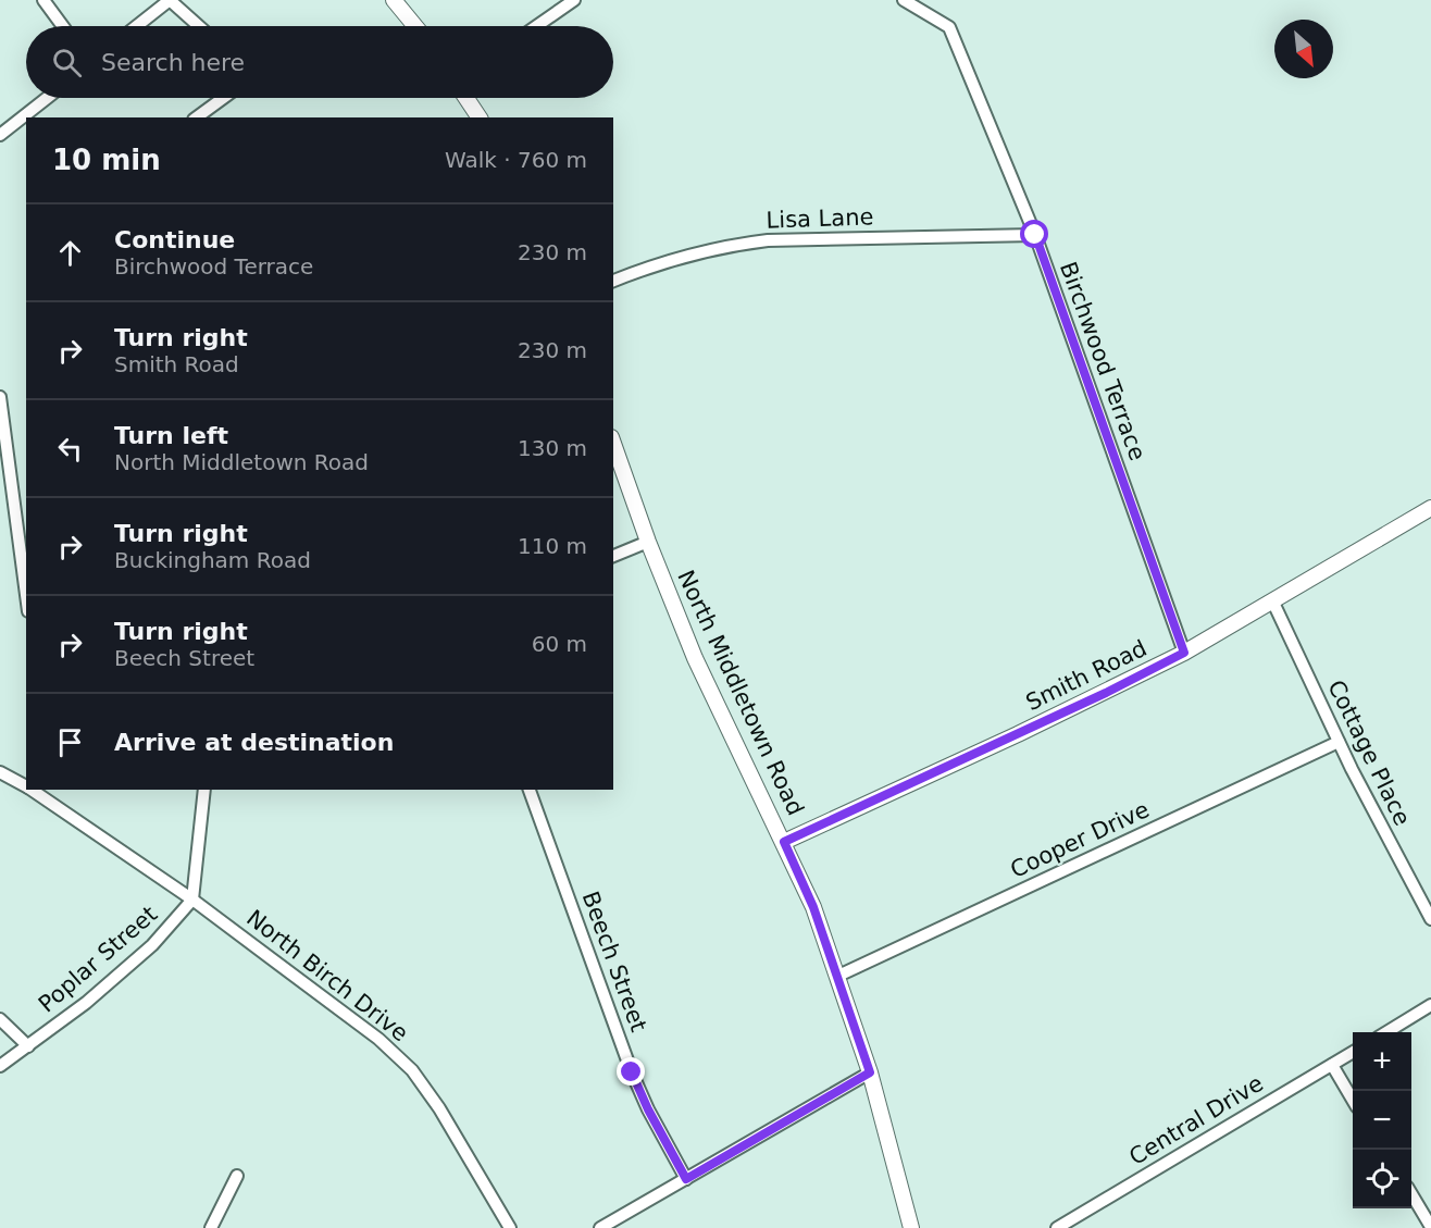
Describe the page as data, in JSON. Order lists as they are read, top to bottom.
{
  "streets": {
    "street": [
      "Lisa Lane",
      "Birchwood Terrace",
      "Smith Road",
      "North Middletown Road",
      "Cottage Place",
      "Cooper Drive",
      "Poplar Street",
      "Beech Street",
      "North Birch Drive",
      "Central Drive"
    ]
  },
  "crossings": [
    ["Lisa Lane", "Birchwood Terrace"],
    ["Birchwood Terrace", "Smith Road"],
    ["Smith Road", "North Middletown Road"],
    ["Smith Road", "Cottage Place"],
    ["North Middletown Road", "Cooper Drive"],
    ["Cottage Place", "Cooper Drive"],
    ["Poplar Street", "North Birch Drive"]
  ],
  "north": "bottom right",
  "page": {
    "search": "Search here",
    "heading": ["10 min", "Walk · 760 m"],
    "list": [
      ["Continue", "Birchwood Terrace", "230 m"],
      ["Turn right", "Smith Road", "230 m"],
      ["Turn left", "North Middletown Road", "130 m"],
      ["Turn right", "Buckingham Road", "110 m"],
      ["Turn right", "Beech Street", "60 m"],
      "Arrive at destination"
    ],
    "map_buttons": ["+", "−"]
  }
}
